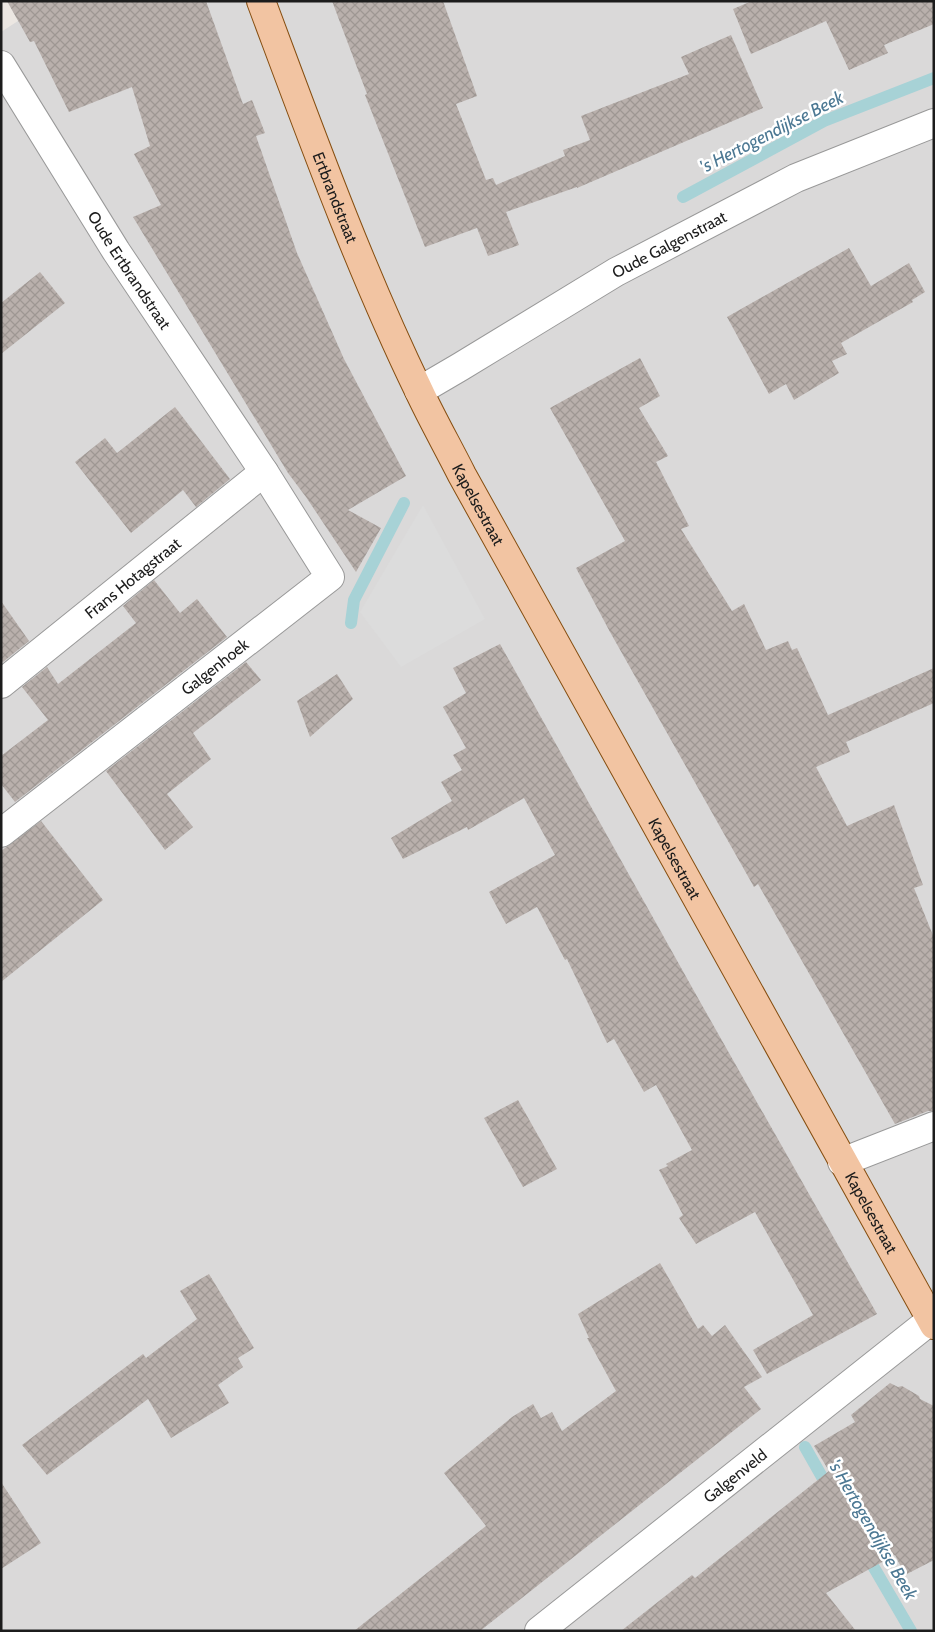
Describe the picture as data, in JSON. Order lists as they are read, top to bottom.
{
  "streets": {
    "main road": ["Ertbrandstraat", "Kapelsestraat"],
    "street": [
      "Oude Galgenstraat",
      "Oude Ertbrandstraat",
      "Frans Hotagstraat",
      "Galgenhoek",
      "Galgenveld"
    ]
  },
  "crossings": [
    ["Ertbrandstraat", "Oude Galgenstraat"],
    ["Ertbrandstraat", "Kapelsestraat"],
    ["Oude Galgenstraat", "Kapelsestraat"],
    ["Oude Ertbrandstraat", "Frans Hotagstraat"],
    ["Oude Ertbrandstraat", "Galgenhoek"],
    ["Kapelsestraat", "Galgenveld"],
    ["Frans Hotagstraat", "Galgenhoek"]
  ],
  "water": ["'s Hertogendijkse Beek"]
}
